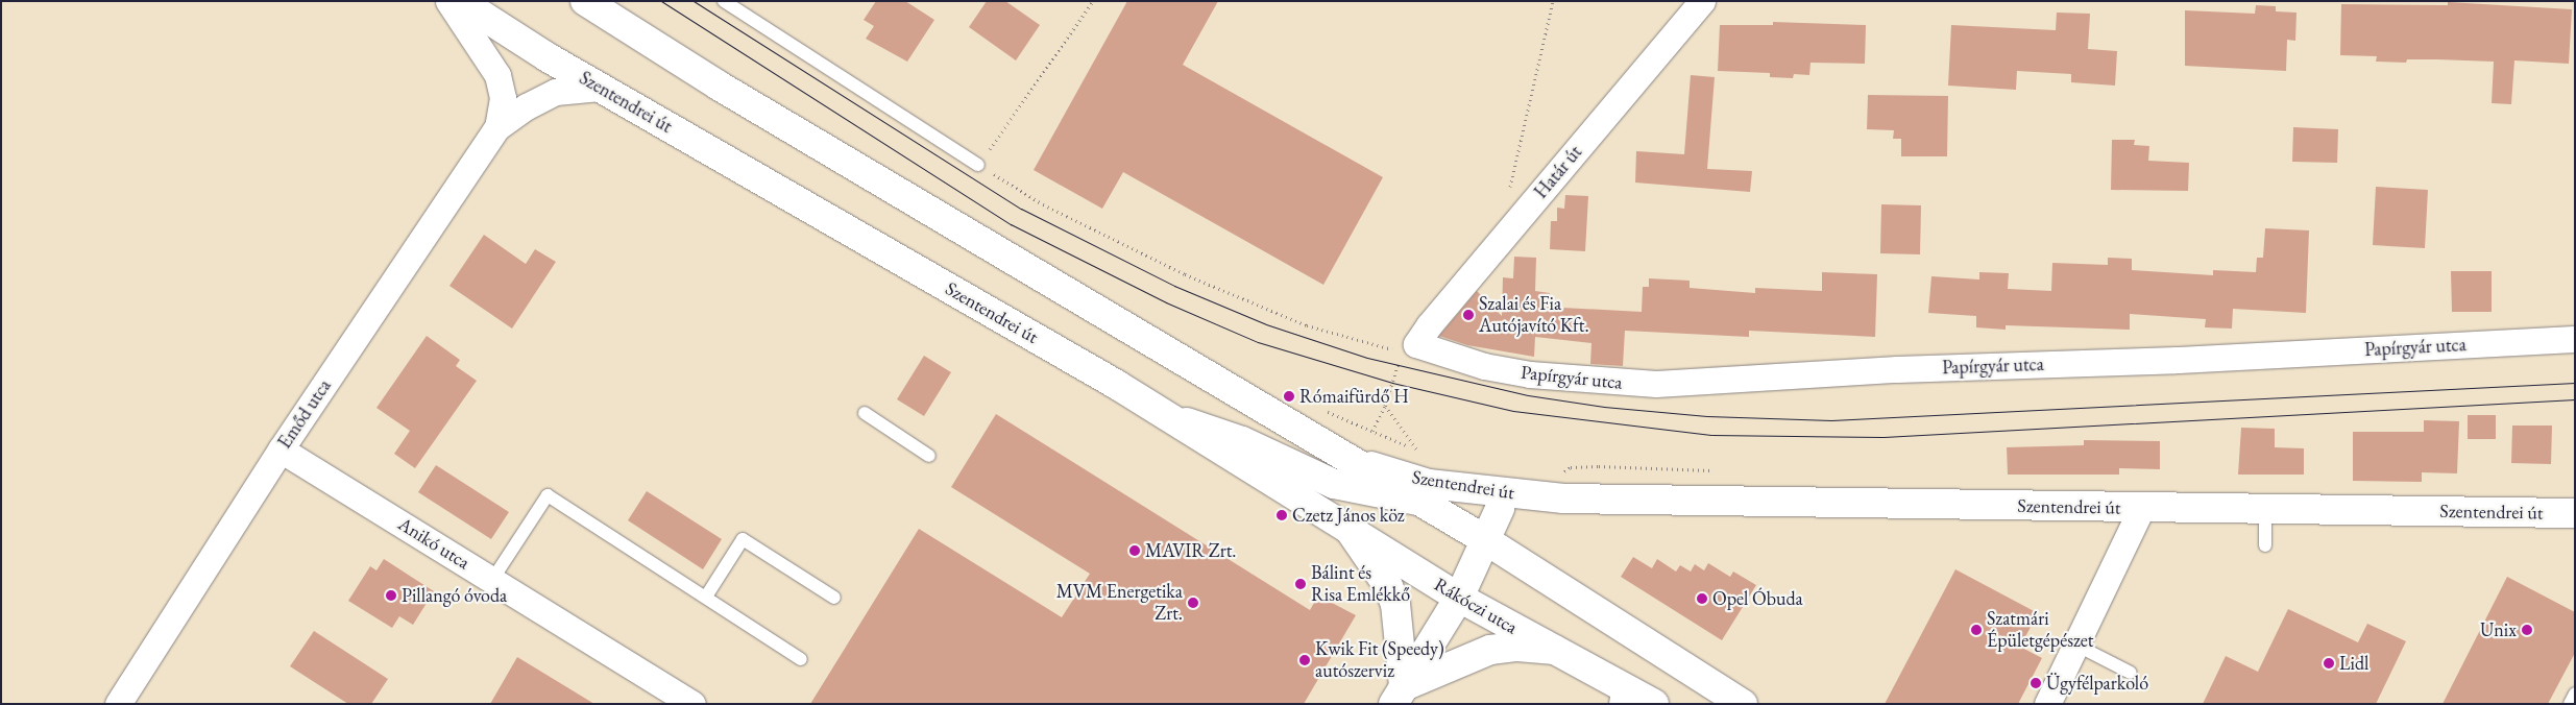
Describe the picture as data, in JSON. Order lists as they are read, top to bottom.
{
  "streets": {
    "main road": ["Szentendrei út", "Rákóczi utca"],
    "street": [
      "Határ út",
      "Papírgyár utca",
      "Emőd utca",
      "Anikó utca"
    ]
  },
  "crossings": [
    ["Szentendrei út", "Emőd utca"],
    ["Szentendrei út", "Rákóczi utca"],
    ["Határ út", "Papírgyár utca"],
    ["Emőd utca", "Anikó utca"]
  ],
  "places": [
    "Szalai és Fia Autójavító Kft.",
    "Rómaifürdő H",
    "Czetz János köz",
    "MAVIR Zrt.",
    "Bálint és Risa Emlékkő",
    "Pillangó óvoda",
    "Opel Óbuda",
    "MVM Energetika Zrt.",
    "Szatmári Épületgépészet",
    "Unix",
    "Kwik Fit (Speedy) autószerviz",
    "Lidl",
    "Ügyfélparkoló"
  ]
}
